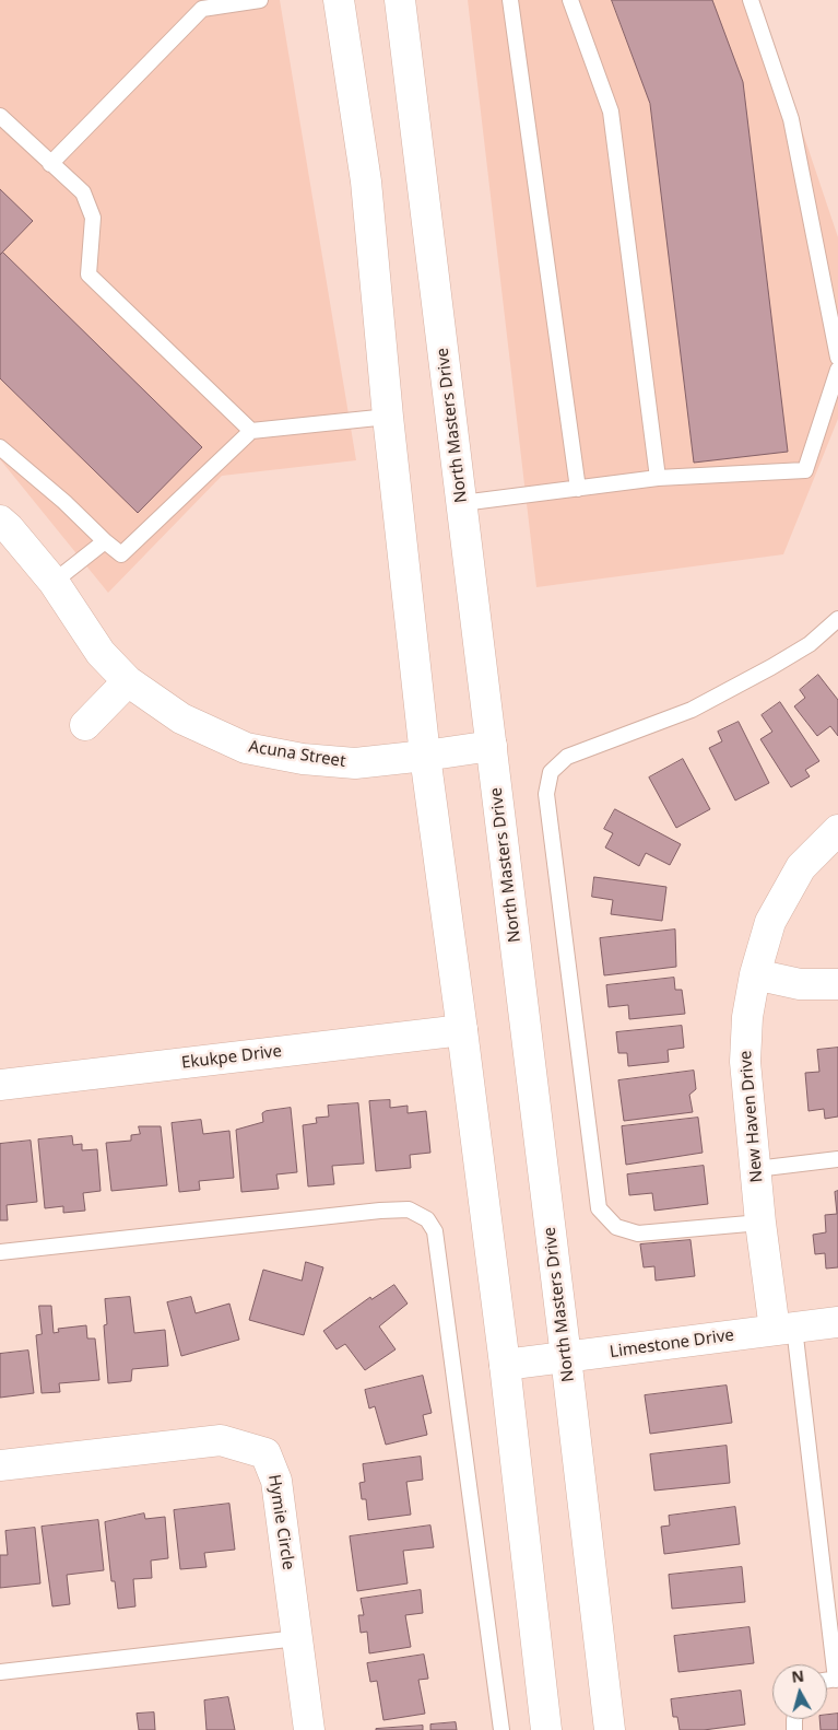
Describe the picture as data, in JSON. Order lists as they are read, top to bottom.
{
  "streets": {
    "main road": [
      "North Masters Drive",
      "Acuna Street",
      "Ekukpe Drive",
      "New Haven Drive",
      "Limestone Drive",
      "Hymie Circle"
    ]
  },
  "crossings": [
    ["North Masters Drive", "Acuna Street"],
    ["North Masters Drive", "Limestone Drive"],
    ["New Haven Drive", "Limestone Drive"]
  ],
  "north": "top"
}
